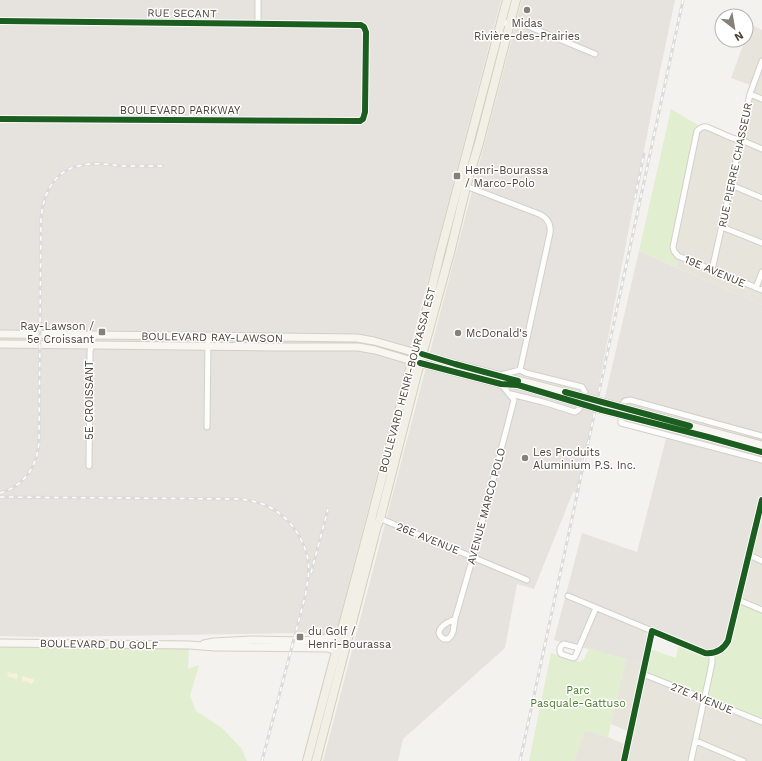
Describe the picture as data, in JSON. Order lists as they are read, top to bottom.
{
  "streets": {
    "main road": ["BOULEVARD HENRI-BOURASSA EST"],
    "street": [
      "RUE SECANT",
      "BOULEVARD PARKWAY",
      "RUE PIERRE CHASSEUR",
      "19E AVENUE",
      "BOULEVARD RAY-LAWSON",
      "5E CROISSANT",
      "AVENUE MARCO POLO",
      "26E AVENUE",
      "BOULEVARD DU GOLF",
      "27E AVENUE"
    ]
  },
  "crossings": [
    ["RUE SECANT", "BOULEVARD PARKWAY"],
    ["RUE PIERRE CHASSEUR", "19E AVENUE"],
    ["BOULEVARD RAY-LAWSON", "BOULEVARD HENRI-BOURASSA EST"],
    ["BOULEVARD RAY-LAWSON", "5E CROISSANT"],
    ["BOULEVARD HENRI-BOURASSA EST", "26E AVENUE"],
    ["BOULEVARD HENRI-BOURASSA EST", "BOULEVARD DU GOLF"],
    ["AVENUE MARCO POLO", "26E AVENUE"]
  ],
  "parks": ["Parc Pasquale-Gattuso"],
  "places": {
    "other": ["Midas Rivière-des-Prairies", "McDonald's", "Les Produits Aluminium P.S. Inc."],
    "transit": ["Henri-Bourassa / Marco-Polo", "Ray-Lawson / 5e Croissant", "du Golf / Henri-Bourassa"]
  },
  "north": "bottom right"
}
